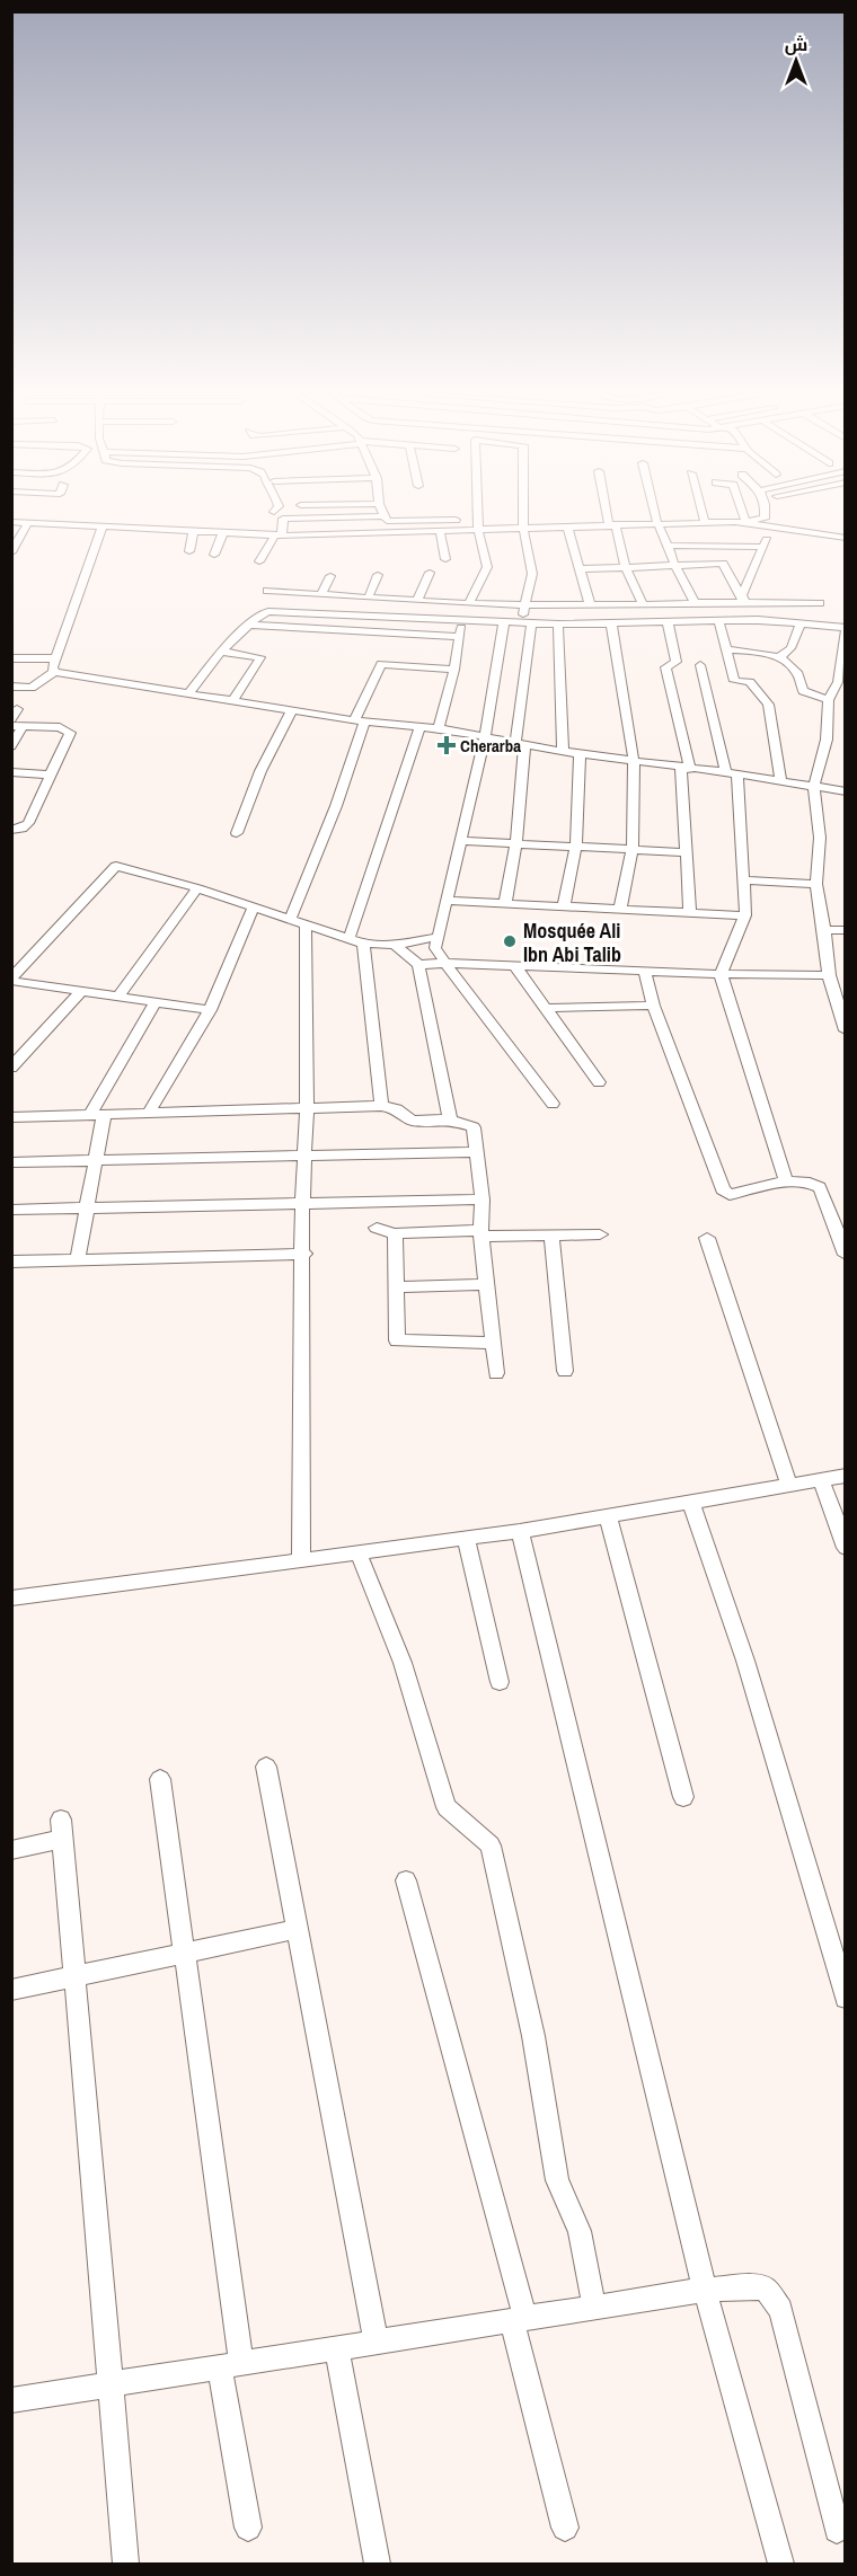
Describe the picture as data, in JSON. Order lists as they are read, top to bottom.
{
  "places": {
    "health": ["Cherarba"],
    "other": ["Mosquée Ali Ibn Abi Talib"]
  },
  "north": "top"
}
